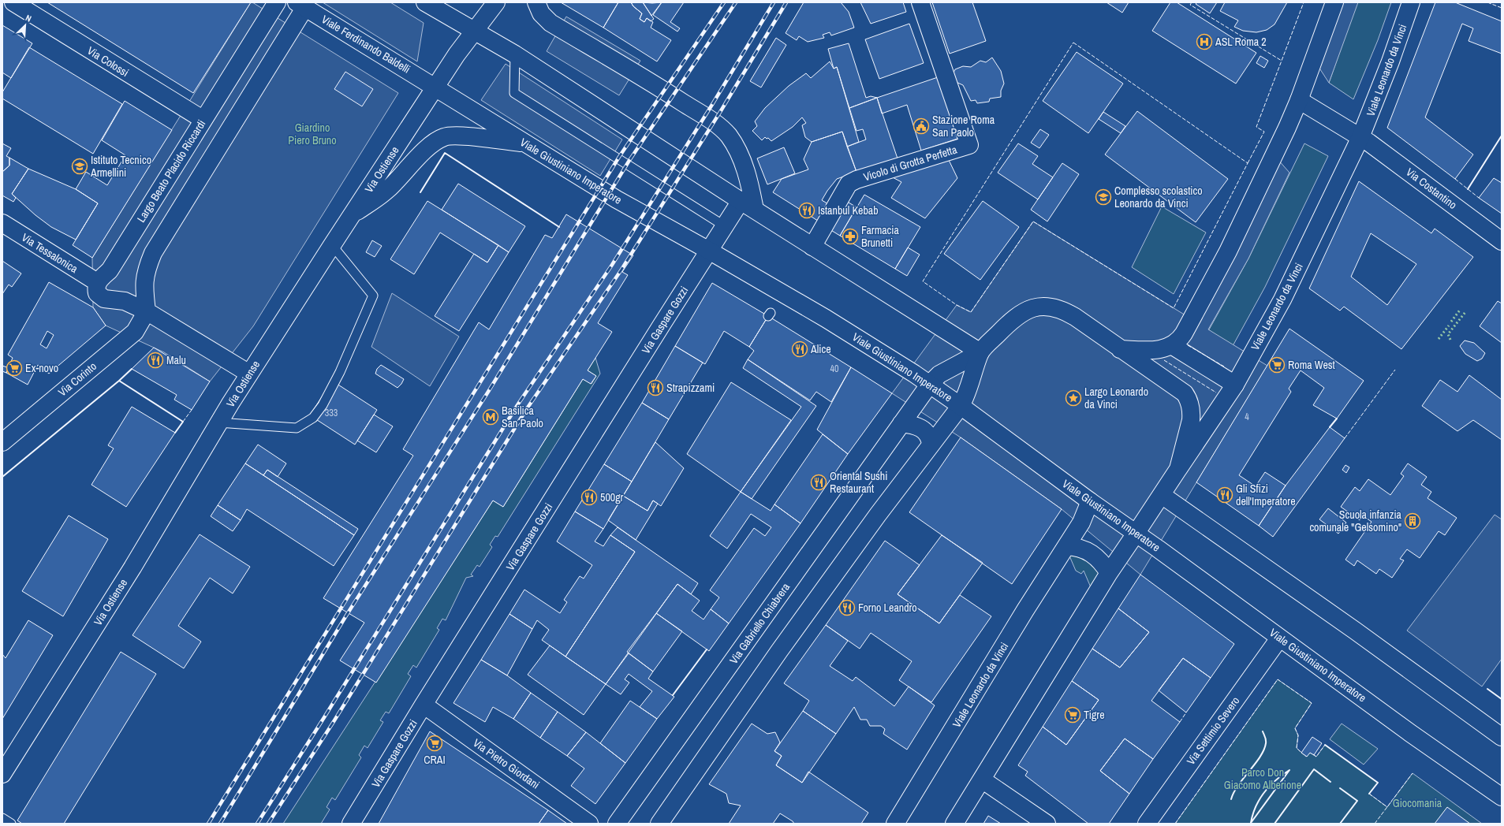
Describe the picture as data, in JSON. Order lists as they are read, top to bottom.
{
  "streets": {
    "street": [
      "Viale Ferdinando Baldelli",
      "Via Colossi",
      "Viale Leonardo da Vinci",
      "Vicolo di Grotta Perfetta",
      "Via Ostiense",
      "Largo Beato Placido Riccardi",
      "Viale Giustiniano Imperatore",
      "Via Costantino",
      "Via Tessalonica",
      "Via Gaspare Gozzi",
      "Via Corinto",
      "Via Gabriello Chiabrera",
      "Via Settimio Severo",
      "Via Pietro Giordani"
    ]
  },
  "crossings": [
    ["Viale Ferdinando Baldelli", "Via Ostiense"],
    ["Viale Ferdinando Baldelli", "Viale Giustiniano Imperatore"],
    ["Via Colossi", "Largo Beato Placido Riccardi"],
    ["Viale Leonardo da Vinci", "Viale Giustiniano Imperatore"],
    ["Viale Leonardo da Vinci", "Via Costantino"],
    ["Via Ostiense", "Viale Giustiniano Imperatore"],
    ["Largo Beato Placido Riccardi", "Via Tessalonica"],
    ["Viale Giustiniano Imperatore", "Via Gaspare Gozzi"],
    ["Viale Giustiniano Imperatore", "Via Gabriello Chiabrera"],
    ["Viale Giustiniano Imperatore", "Via Settimio Severo"],
    ["Via Gaspare Gozzi", "Via Pietro Giordani"]
  ],
  "parks": ["Giardino Piero Bruno", "Parco Don Giacomo Alberione", "Giocomania"],
  "places": {
    "hospital": ["ASL Roma 2"],
    "public building": ["Stazione Roma San Paolo"],
    "school or university": ["Istituto Tecnico Armellini", "Complesso scolastico Leonardo da Vinci"],
    "restaurant": [
      "Istanbul Kebab",
      "Alice",
      "Malu",
      "Strapizzami",
      "Oriental Sushi Restaurant",
      "Gli Sfizi dell'Imperatore",
      "500gr",
      "Forno Leandro"
    ],
    "pharmacy": ["Farmacia Brunetti"],
    "supermarket": [
      "Roma West",
      "Ex-novo",
      "Tigre",
      "CRAI"
    ],
    "place": ["Largo Leonardo da Vinci"],
    "metro station": ["Basilica San Paolo"],
    "building": ["Scuola infanzia comunale \"Gelsomino\""]
  },
  "house_numbers": ["40", "333", "4"],
  "north": "top right"
}
